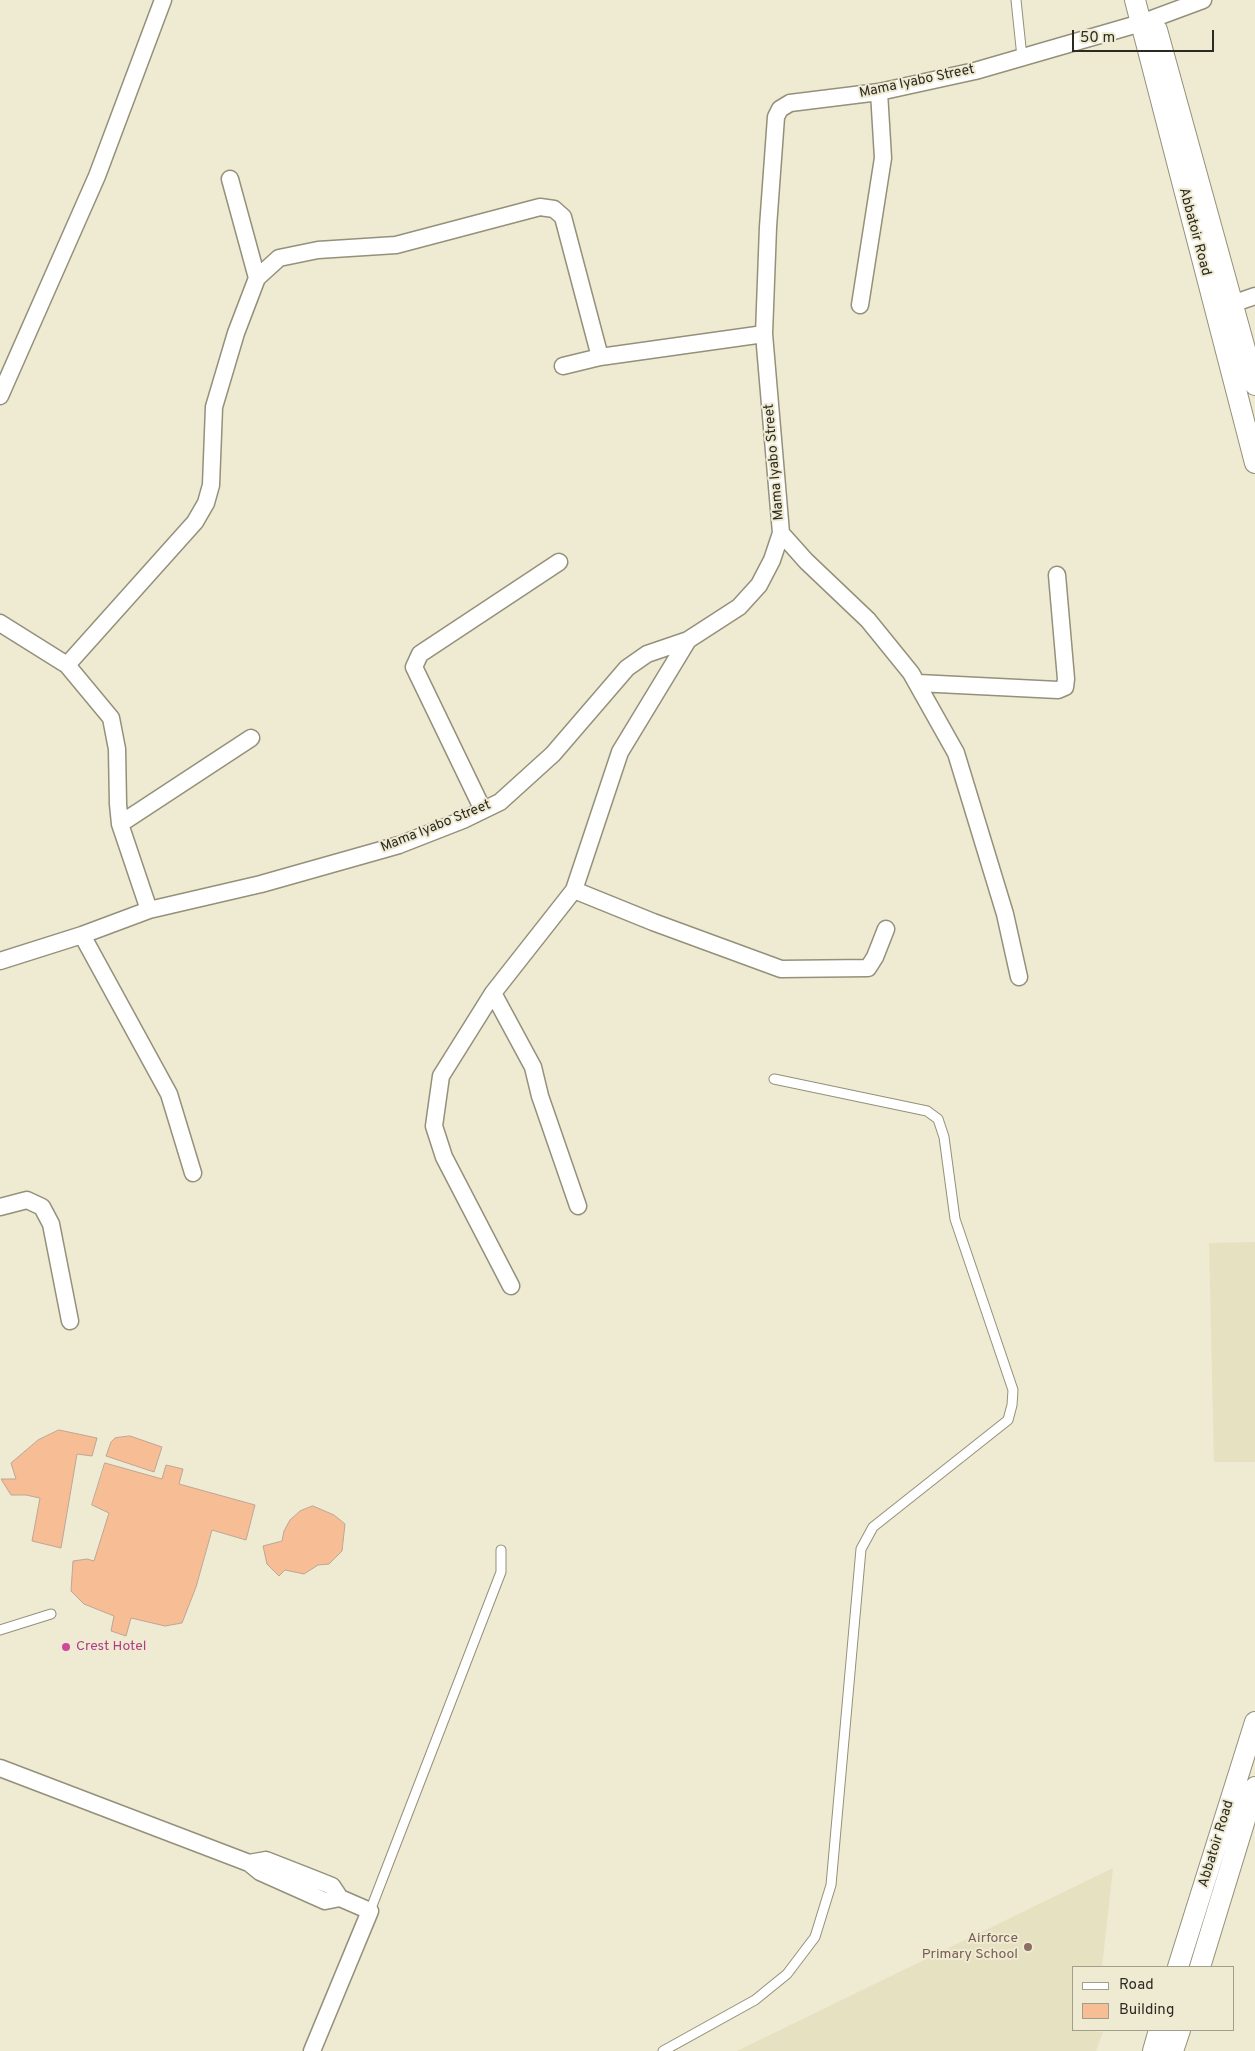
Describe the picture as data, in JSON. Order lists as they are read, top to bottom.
{
  "streets": {
    "street": ["Mama Iyabo Street", "Abbatoir Road"]
  },
  "crossings": [
    ["Mama Iyabo Street", "Abbatoir Road"]
  ],
  "places": ["Crest Hotel", "Airforce Primary School"],
  "legend": ["Road", "Building"],
  "scale_bar": "50 m"
}
